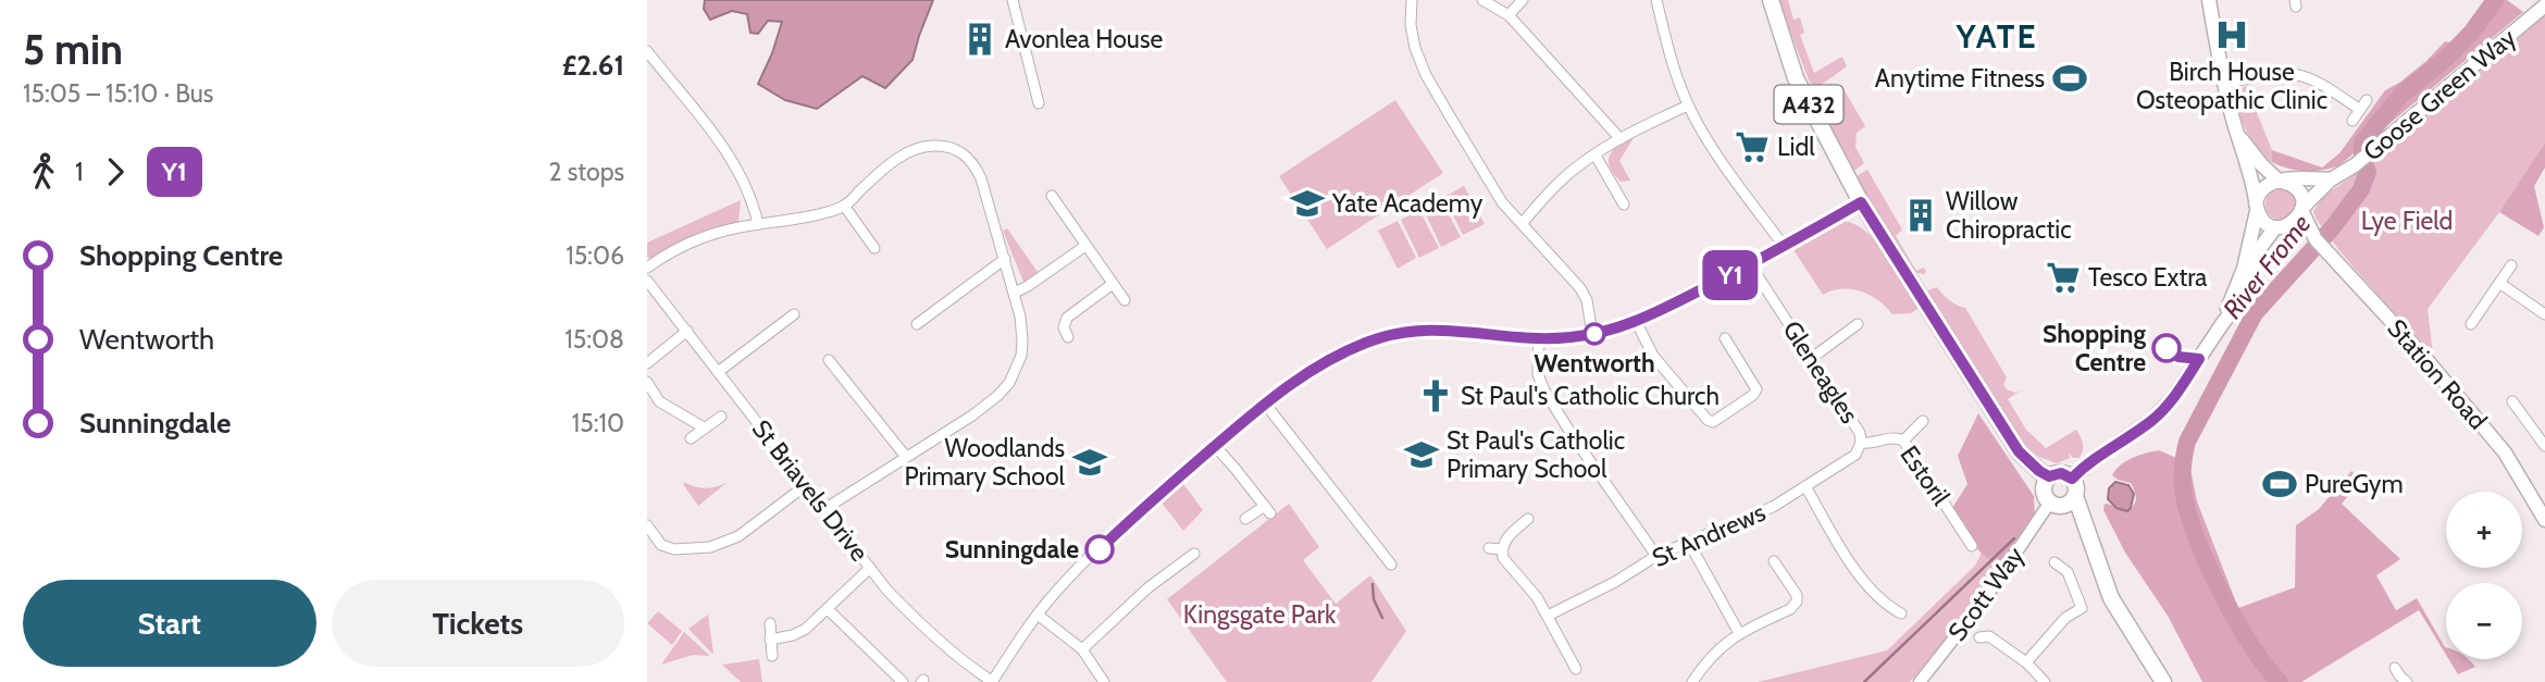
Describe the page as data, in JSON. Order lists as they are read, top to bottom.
{
  "streets": {
    "main road": ["Goose Green Way", "A432", "Station Road"],
    "street": [
      "Gleneagles",
      "Estoril",
      "St Briavels Drive",
      "St Andrews",
      "Scott Way"
    ]
  },
  "crossings": [
    ["Goose Green Way", "Station Road"],
    ["A432", "Scott Way"],
    ["Gleneagles", "Estoril"],
    ["Gleneagles", "St Andrews"],
    ["Estoril", "St Andrews"]
  ],
  "districts": ["YATE"],
  "water": ["River Frome"],
  "parks": ["Lye Field", "Kingsgate Park"],
  "places": {
    "hospital": ["Birch House Osteopathic Clinic"],
    "building": ["Avonlea House", "Willow Chiropractic"],
    "sports": ["Anytime Fitness", "PureGym"],
    "supermarket": ["Lidl", "Tesco Extra"],
    "school or university": ["Yate Academy", "St Paul's Catholic Primary School", "Woodlands Primary School"],
    "other": ["Wentworth", "Shopping Centre", "Sunningdale"],
    "church": ["St Paul's Catholic Church"]
  },
  "lines": ["bus line Y1"],
  "page": {
    "heading": ["5 min", "15:05 – 15:10 · Bus", "£2.61"],
    "on_map": "Y1",
    "legs": ["1", "Y1", "2 stops"],
    "list": [
      {
        "name": "Shopping Centre",
        "value": "15:06"
      },
      {
        "name": "Wentworth",
        "value": "15:08"
      },
      {
        "name": "Sunningdale",
        "value": "15:10"
      }
    ],
    "map_buttons": ["+", "−"],
    "buttons": ["Start", "Tickets"]
  }
}
